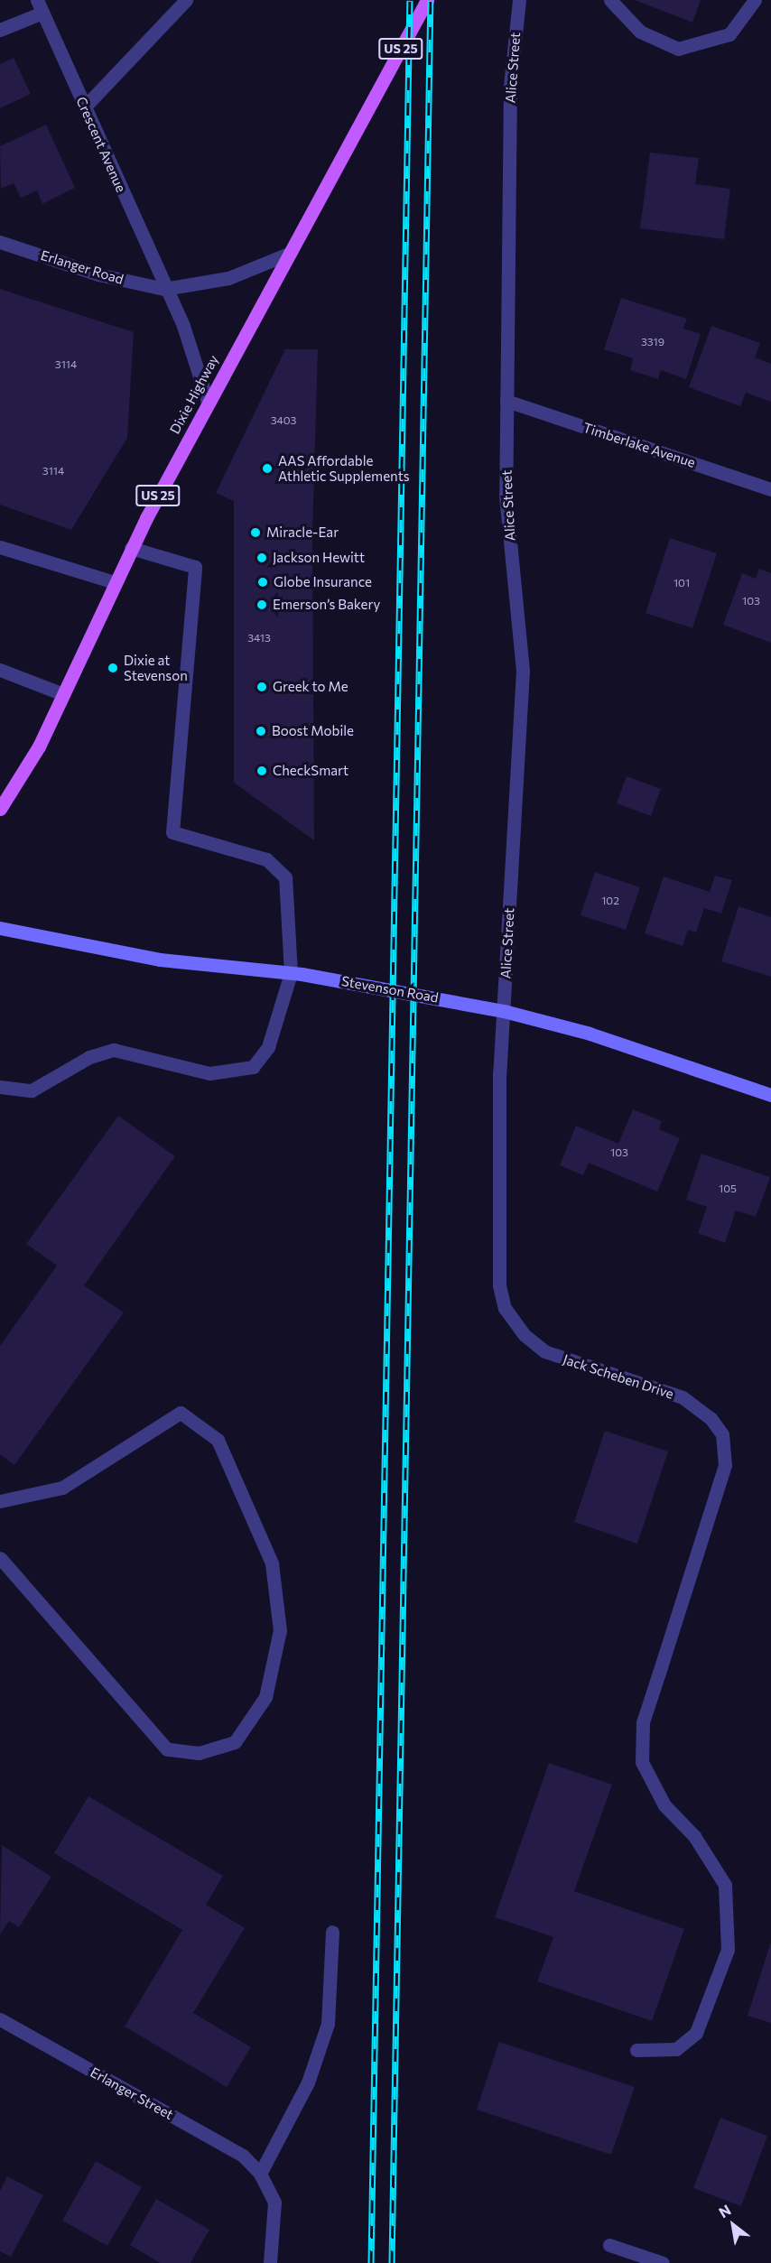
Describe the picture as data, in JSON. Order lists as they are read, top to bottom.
{
  "streets": {
    "main road": ["US 25", "Dixie Highway", "Stevenson Road"],
    "street": [
      "Alice Street",
      "Crescent Avenue",
      "Erlanger Road",
      "Timberlake Avenue",
      "Jack Scheben Drive",
      "Erlanger Street"
    ]
  },
  "crossings": [
    ["Alice Street", "Timberlake Avenue"],
    ["Alice Street", "Stevenson Road"],
    ["Alice Street", "Jack Scheben Drive"],
    ["Crescent Avenue", "Erlanger Road"],
    ["Erlanger Road", "Dixie Highway"],
    ["Stevenson Road", "Jack Scheben Drive"]
  ],
  "places": [
    "AAS Affordable Athletic Supplements",
    "Miracle-Ear",
    "Jackson Hewitt",
    "Globe Insurance",
    "Emerson’s Bakery",
    "Dixie at Stevenson",
    "Greek to Me",
    "Boost Mobile",
    "CheckSmart"
  ],
  "house_numbers": [
    "3319",
    "3114",
    "3403",
    "3114",
    "101",
    "103",
    "3413",
    "102",
    "103",
    "105"
  ],
  "north": "top left"
}
